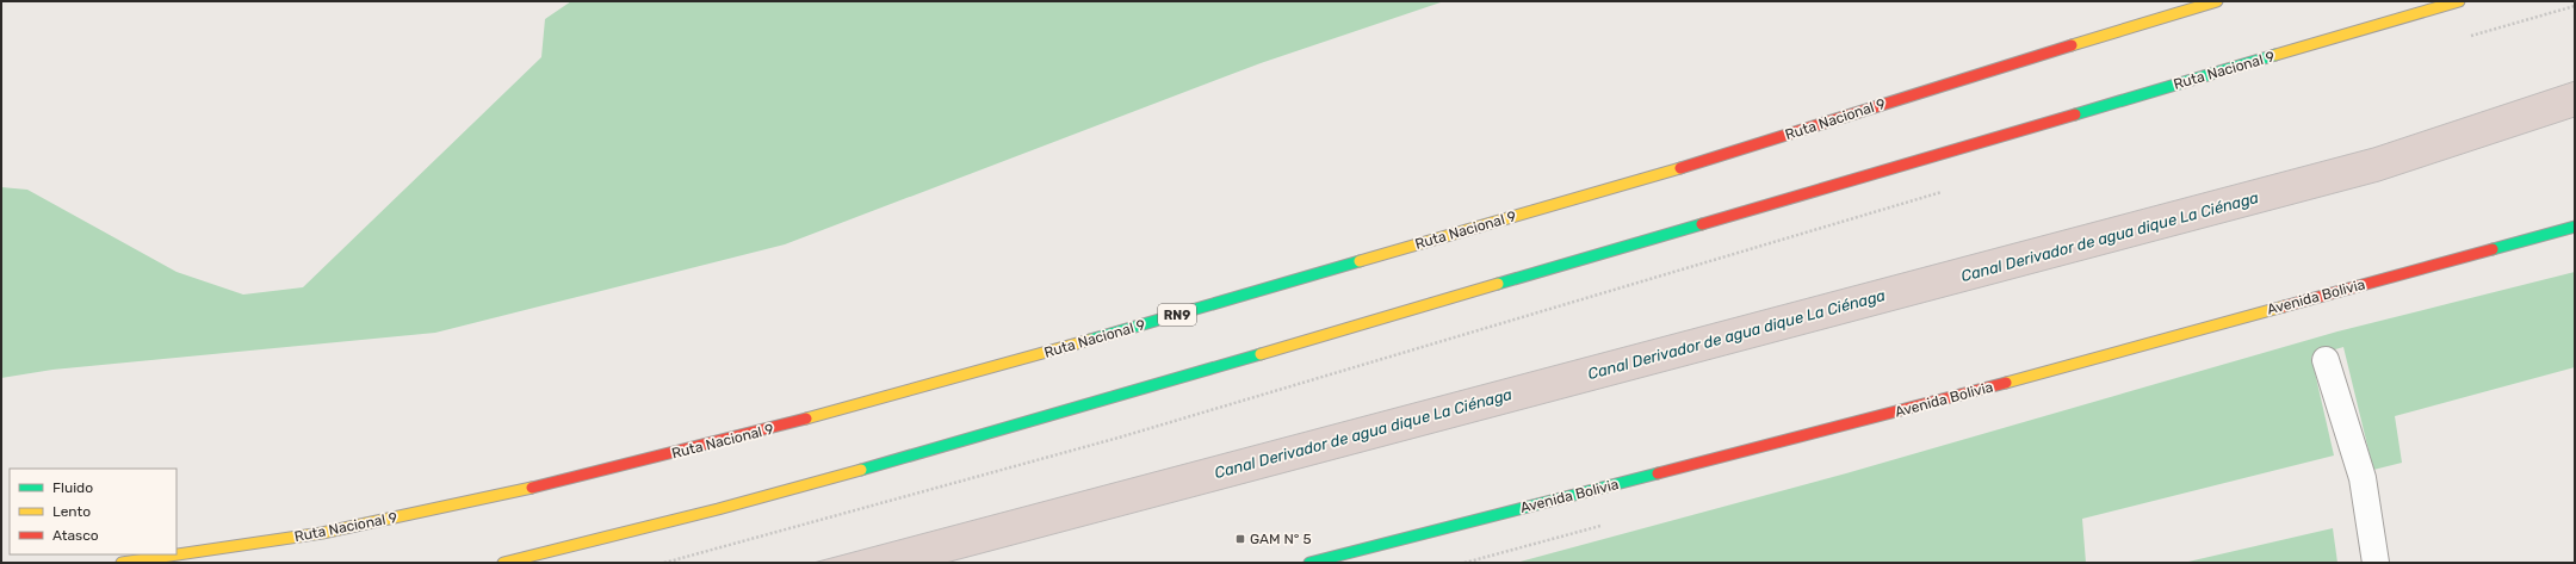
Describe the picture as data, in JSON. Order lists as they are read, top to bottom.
{
  "streets": {
    "main road": ["Ruta Nacional 9", "Avenida Bolivia", "RN9"]
  },
  "water": ["Canal Derivador de agua dique La Ciénaga"],
  "places": {
    "transit": ["GAM N° 5"]
  },
  "legend": ["Fluido", "Lento", "Atasco"]
}
